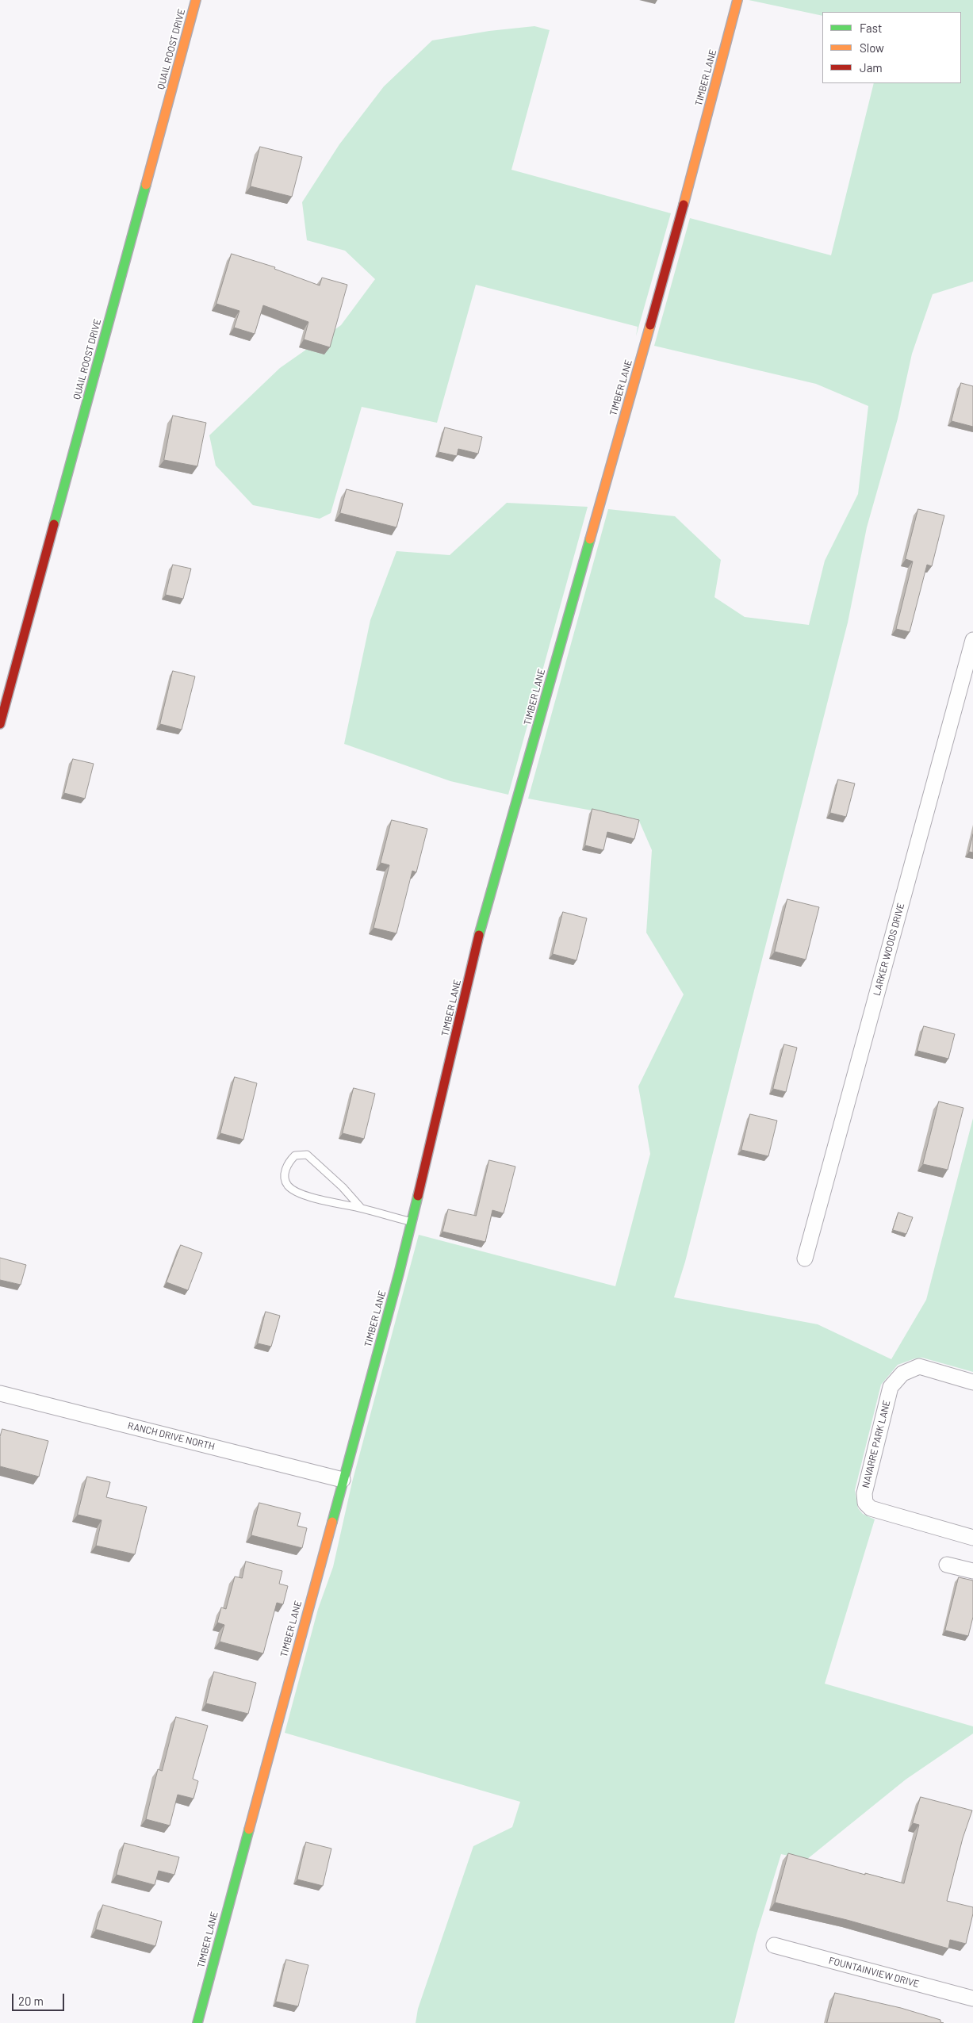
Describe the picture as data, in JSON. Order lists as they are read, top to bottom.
{
  "streets": {
    "street": [
      "QUAIL ROOST DRIVE",
      "TIMBER LANE",
      "LARKER WOODS DRIVE",
      "RANCH DRIVE NORTH",
      "NAVARRE PARK LANE",
      "FOUNTAINVIEW DRIVE"
    ]
  },
  "crossings": [
    ["TIMBER LANE", "RANCH DRIVE NORTH"]
  ],
  "legend": ["Fast", "Slow", "Jam"],
  "scale_bar": "20 m"
}
